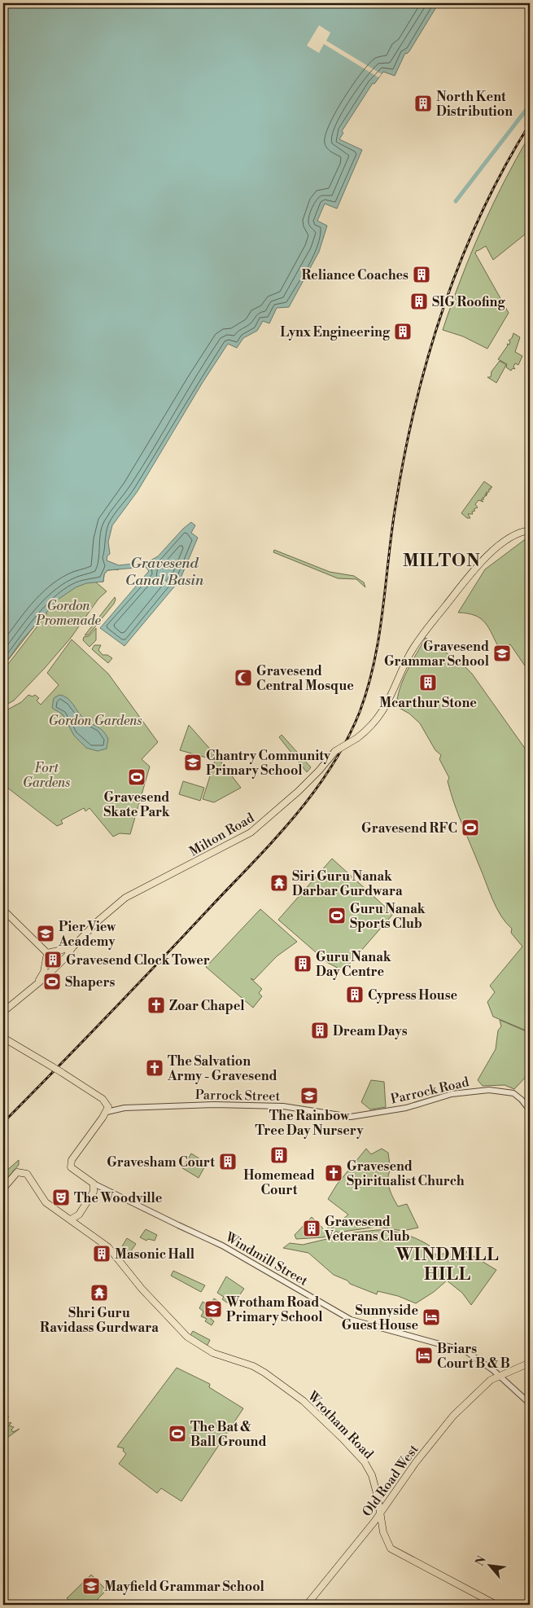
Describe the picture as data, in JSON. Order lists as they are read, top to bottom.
{
  "streets": {
    "main road": [
      "Milton Road",
      "Windmill Street",
      "Wrotham Road",
      "Old Road West"
    ],
    "street": ["Parrock Road", "Parrock Street"]
  },
  "crossings": [
    ["Parrock Road", "Parrock Street"],
    ["Parrock Street", "Windmill Street"],
    ["Windmill Street", "Old Road West"],
    ["Wrotham Road", "Old Road West"]
  ],
  "districts": ["MILTON", "WINDMILL HILL"],
  "water": ["Gravesend Canal Basin"],
  "parks": ["Gordon Promenade", "Gordon Gardens", "Fort Gardens"],
  "places": {
    "building": [
      "North Kent Distribution",
      "Reliance Coaches",
      "SIG Roofing",
      "Lynx Engineering",
      "Mcarthur Stone",
      "Gravesend Clock Tower",
      "Guru Nanak Day Centre",
      "Cypress House",
      "Dream Days",
      "Homemead Court",
      "Gravesham Court",
      "Gravesend Veterans Club",
      "Masonic Hall"
    ],
    "school or university": [
      "Gravesend Grammar School",
      "Chantry Community Primary School",
      "Pier View Academy",
      "The Rainbow Tree Day Nursery",
      "Wrotham Road Primary School",
      "Mayfield Grammar School"
    ],
    "mosque": ["Gravesend Central Mosque"],
    "sports": [
      "Gravesend Skate Park",
      "Gravesend RFC",
      "Guru Nanak Sports Club",
      "Shapers",
      "The Bat & Ball Ground"
    ],
    "temple": ["Siri Guru Nanak Darbar Gurdwara", "Shri Guru Ravidass Gurdwara"],
    "church": ["Zoar Chapel", "The Salvation Army - Gravesend", "Gravesend Spiritualist Church"],
    "theatre": ["The Woodville"],
    "hotel": ["Sunnyside Guest House", "Briars Court B & B"]
  },
  "north": "top left"
}
